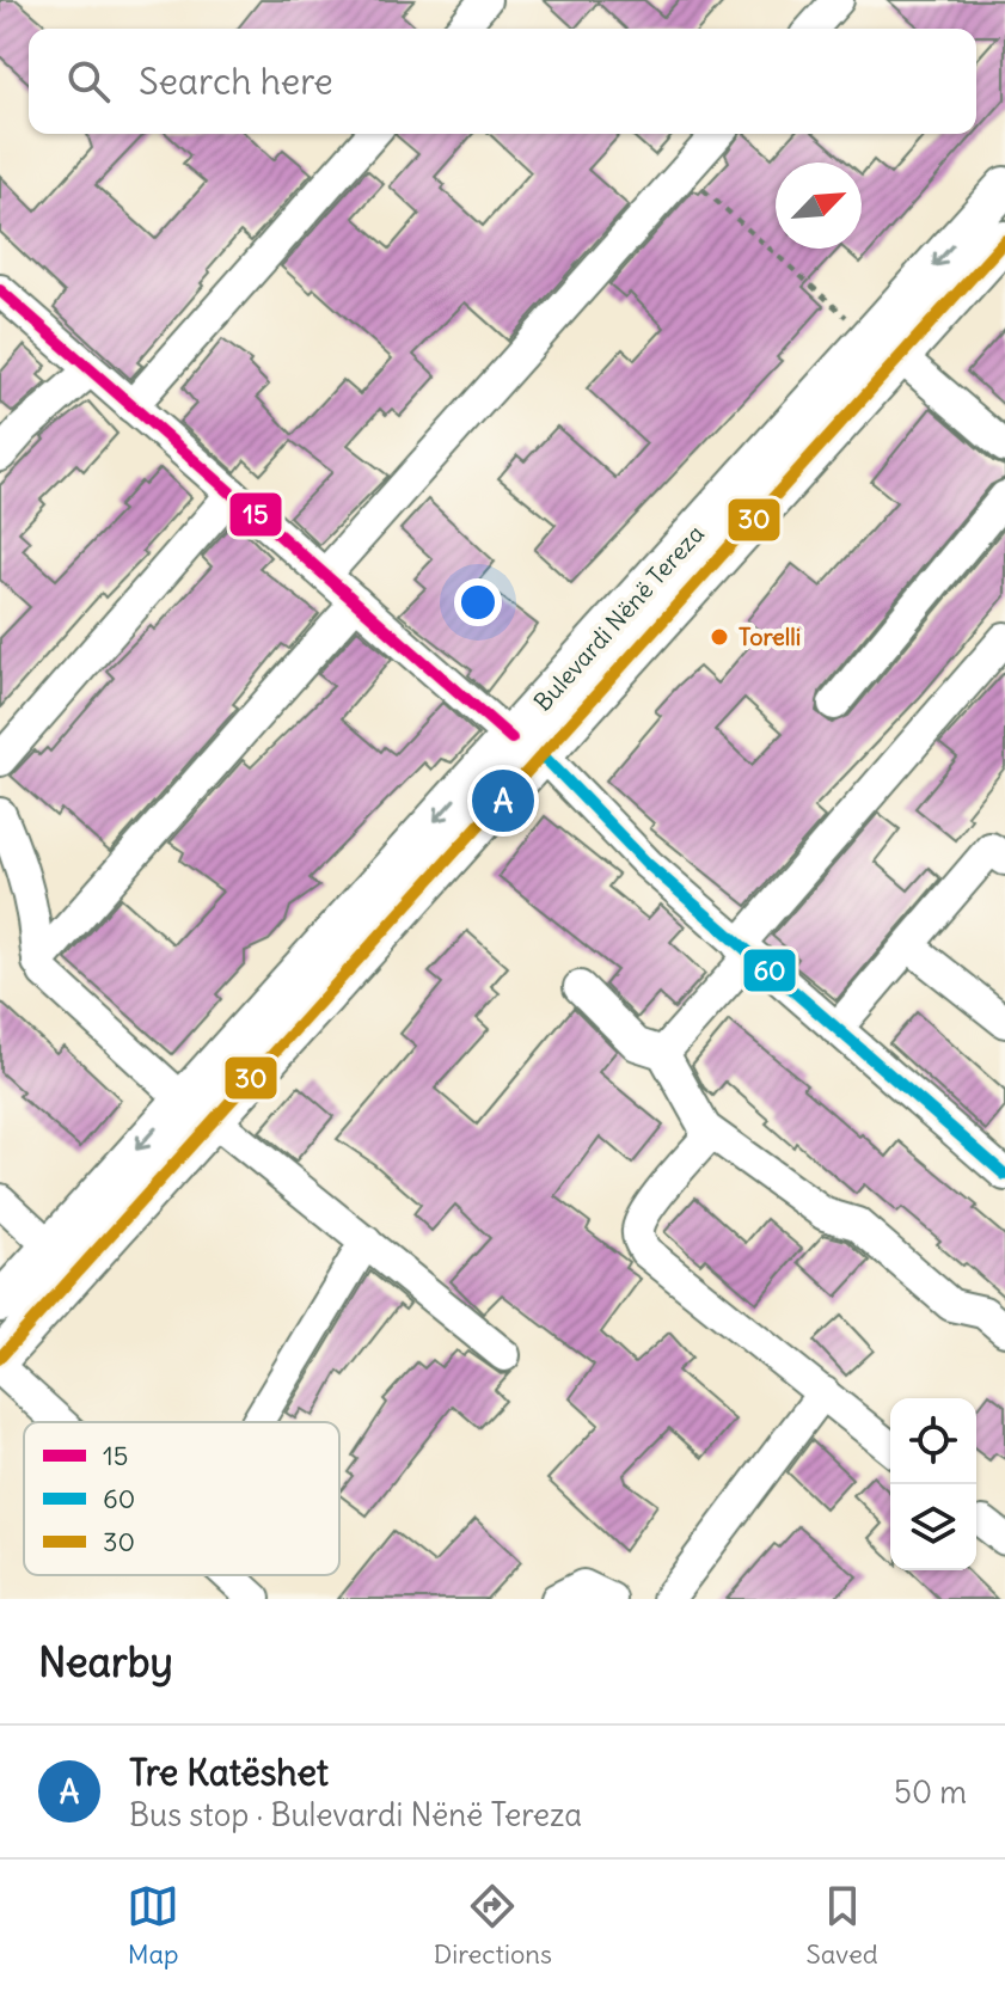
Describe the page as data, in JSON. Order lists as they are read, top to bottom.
{
  "streets": {
    "main road": ["Bulevardi Nënë Tereza"]
  },
  "places": ["Torelli"],
  "lines": ["transit line 30", "transit line 15", "transit line 60"],
  "legend": ["15", "60", "30"],
  "north": "top right",
  "page": {
    "search": "Search here",
    "pins": "A",
    "heading": "Nearby",
    "list": [
      {
        "mark": "A",
        "name": "Tre Katëshet",
        "note": "Bus stop · Bulevardi Nënë Tereza",
        "value": "50 m"
      }
    ],
    "nav": ["Map", "Directions", "Saved"]
  }
}
